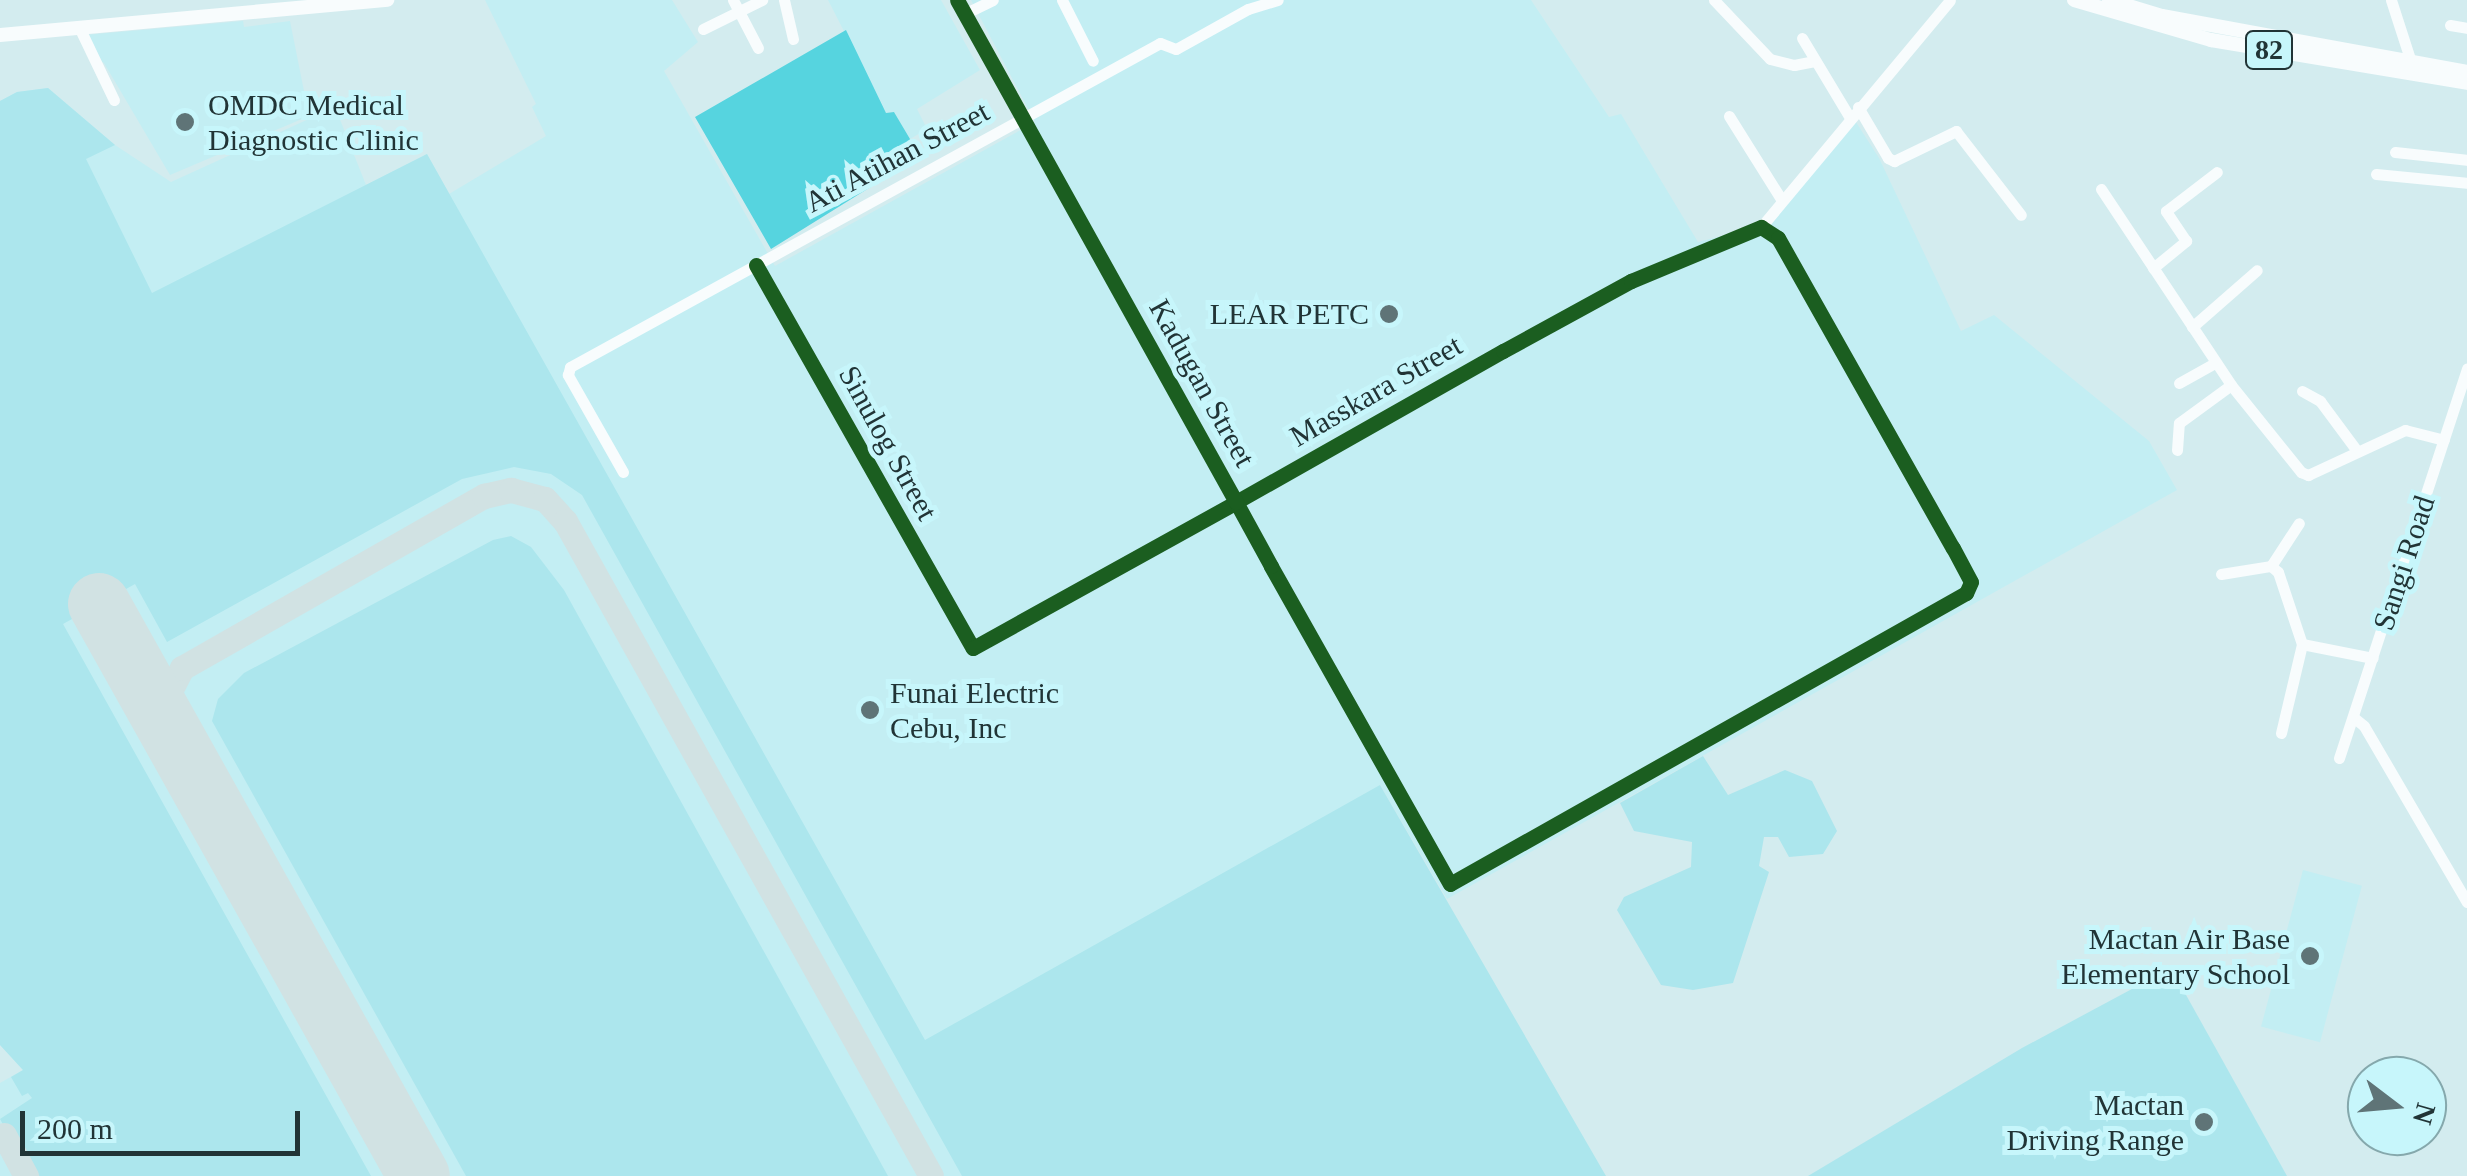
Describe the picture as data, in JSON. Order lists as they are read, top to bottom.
{
  "streets": {
    "main road": ["82"],
    "street": [
      "Ati Atihan Street",
      "Kadugan Street",
      "Masskara Street",
      "Sinulog Street",
      "Sangi Road"
    ]
  },
  "crossings": [
    ["Ati Atihan Street", "Kadugan Street"],
    ["Ati Atihan Street", "Sinulog Street"],
    ["Kadugan Street", "Masskara Street"],
    ["Masskara Street", "Sinulog Street"]
  ],
  "places": [
    "OMDC Medical Diagnostic Clinic",
    "LEAR PETC",
    "Funai Electric Cebu, Inc",
    "Mactan Air Base Elementary School",
    "Mactan Driving Range"
  ],
  "scale_bar": "200 m",
  "north": "right"
}
